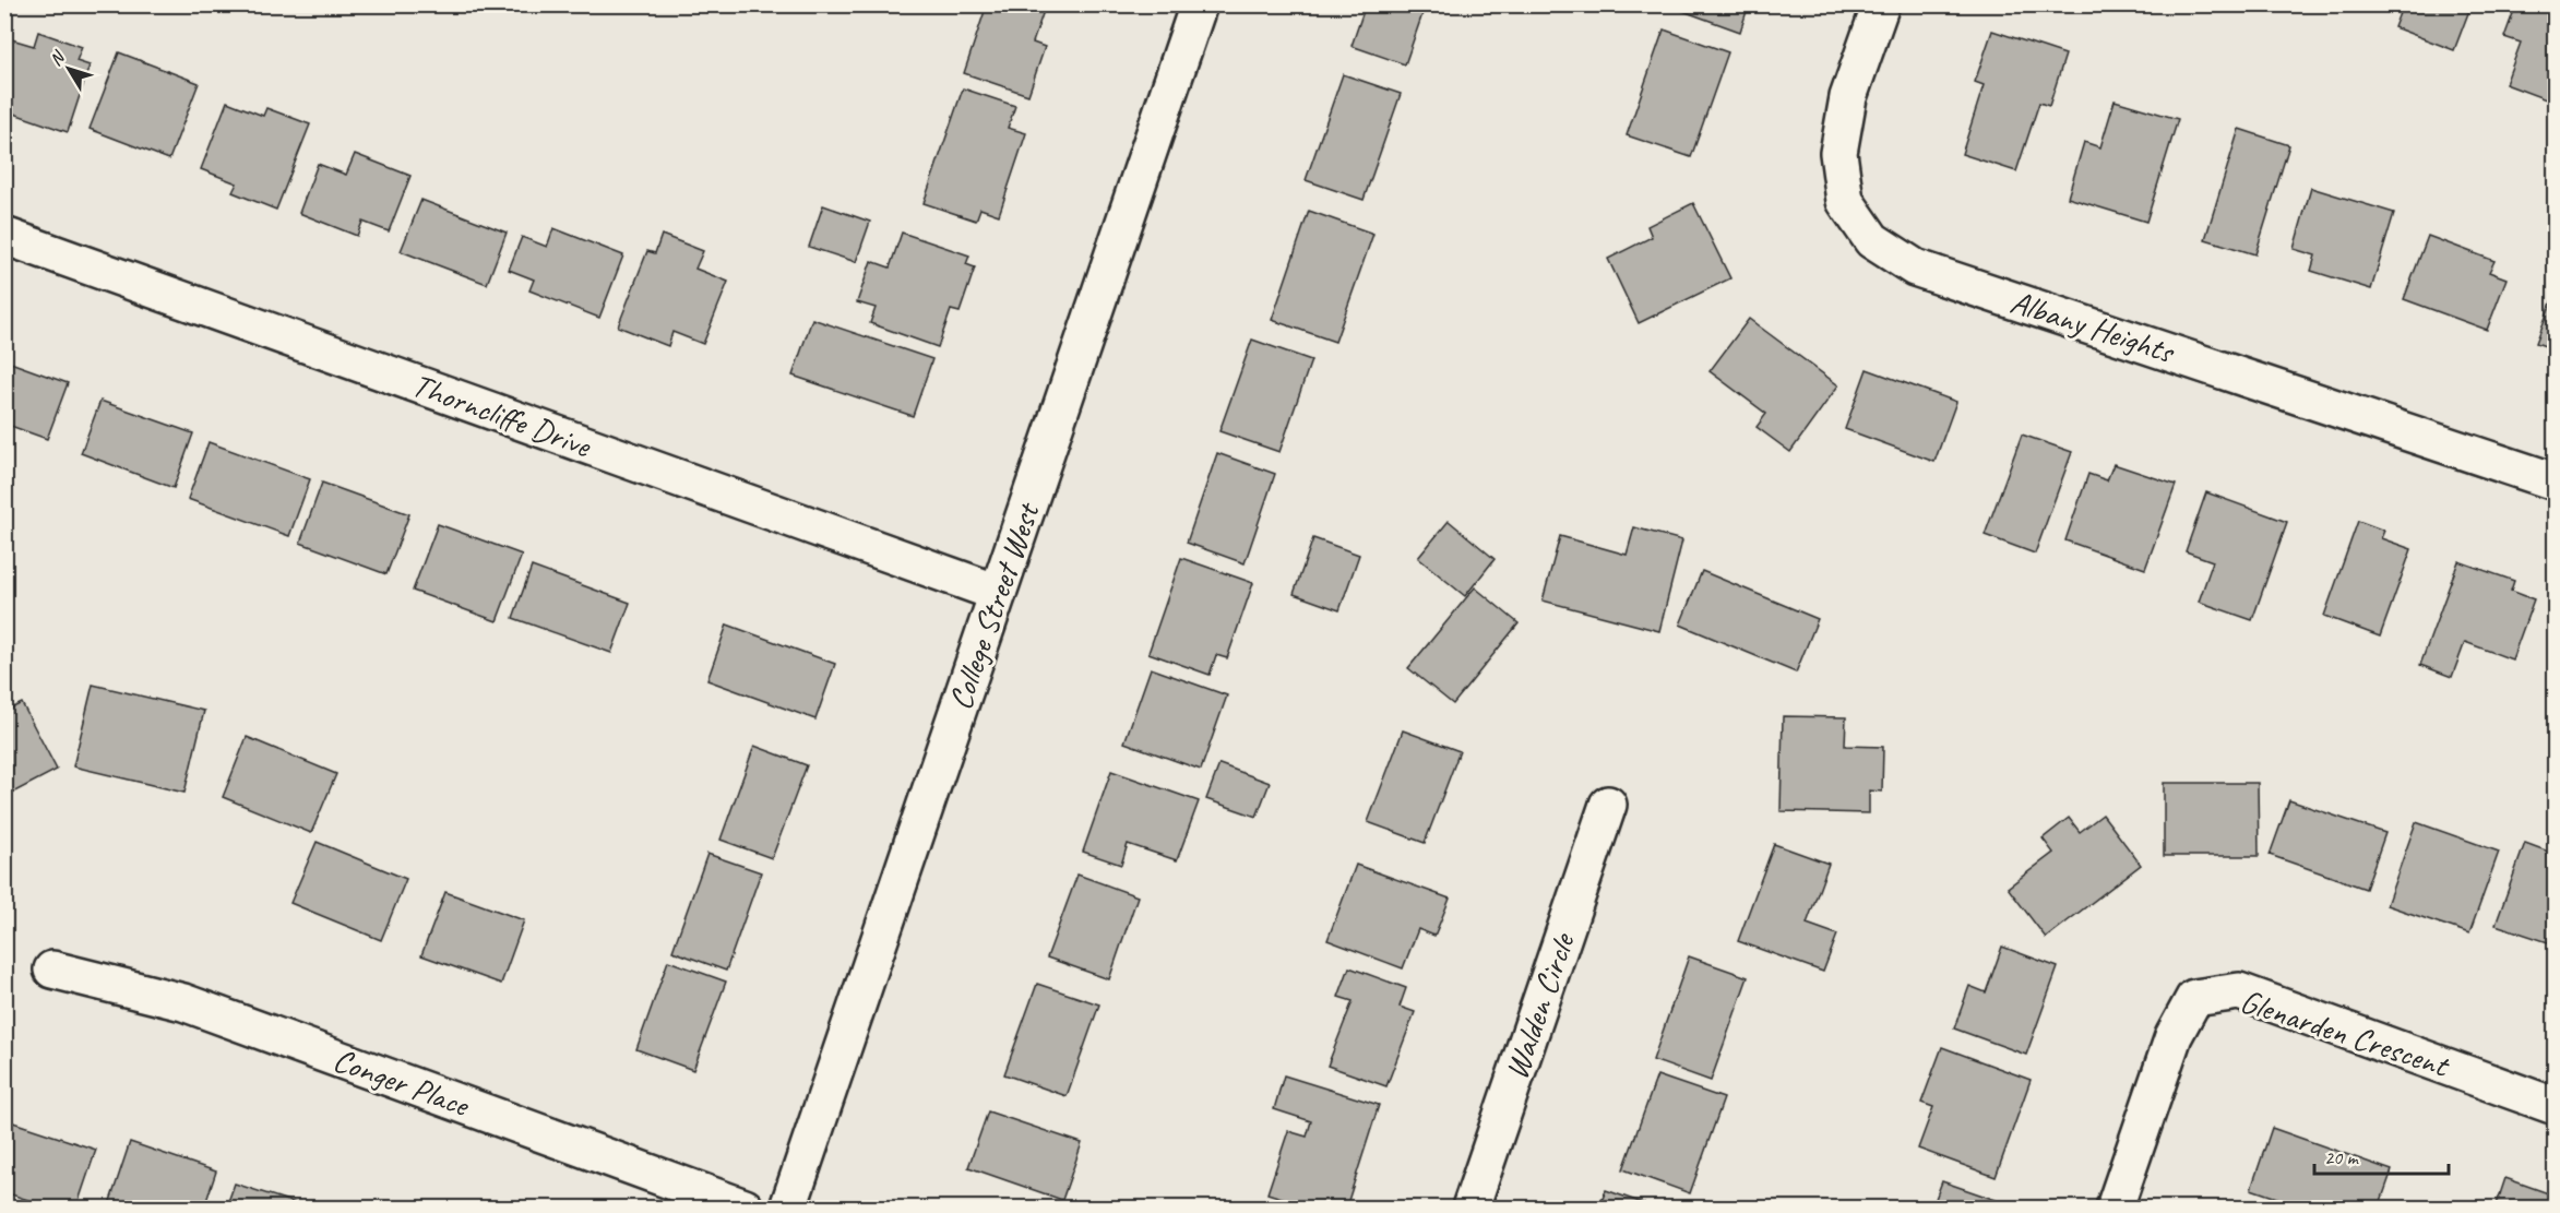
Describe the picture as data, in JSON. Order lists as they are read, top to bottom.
{
  "streets": {
    "street": [
      "Albany Heights",
      "Thorncliffe Drive",
      "College Street West",
      "Walden Circle",
      "Glenarden Crescent",
      "Conger Place"
    ]
  },
  "crossings": [
    ["Thorncliffe Drive", "College Street West"]
  ],
  "scale_bar": "20 m",
  "north": "top left"
}
